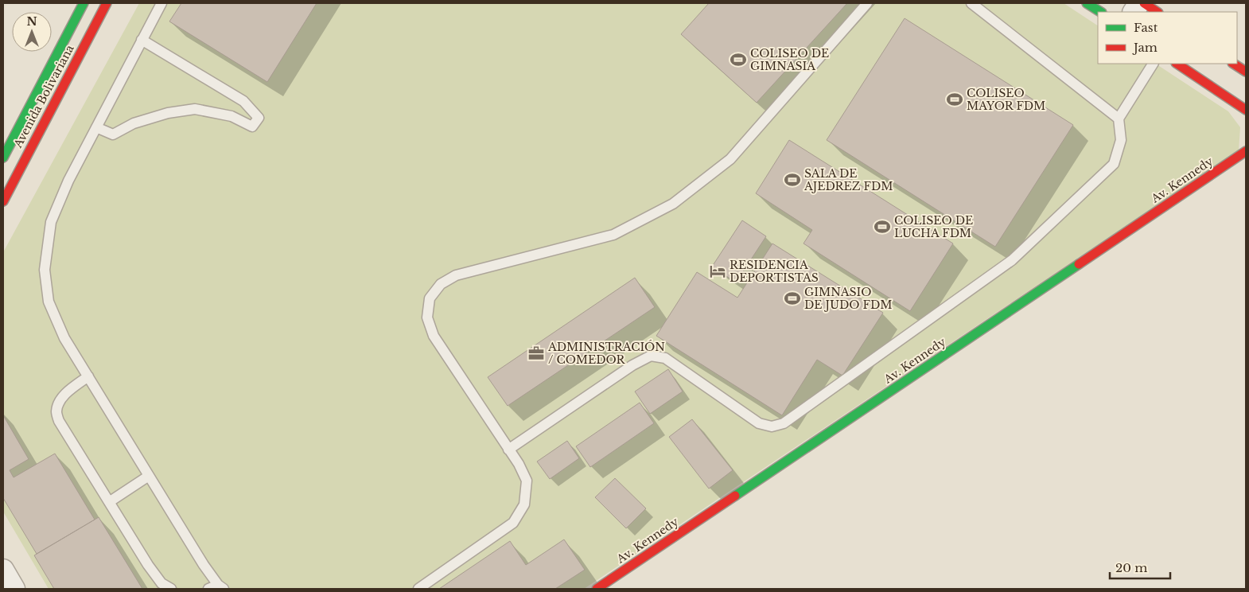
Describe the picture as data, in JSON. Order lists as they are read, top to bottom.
{
  "streets": {
    "street": ["Avenida Bolivariana", "Av. Kennedy"]
  },
  "places": {
    "sports": [
      "COLISEO DE GIMNASIA",
      "COLISEO MAYOR FDM",
      "SALA DE AJEDREZ FDM",
      "COLISEO DE LUCHA FDM",
      "GIMNASIO DE JUDO FDM"
    ],
    "hotel": ["RESIDENCIA DEPORTISTAS"],
    "office": ["ADMINISTRACIÓN / COMEDOR"]
  },
  "legend": ["Fast", "Jam"],
  "scale_bar": "20 m",
  "north": "top"
}
